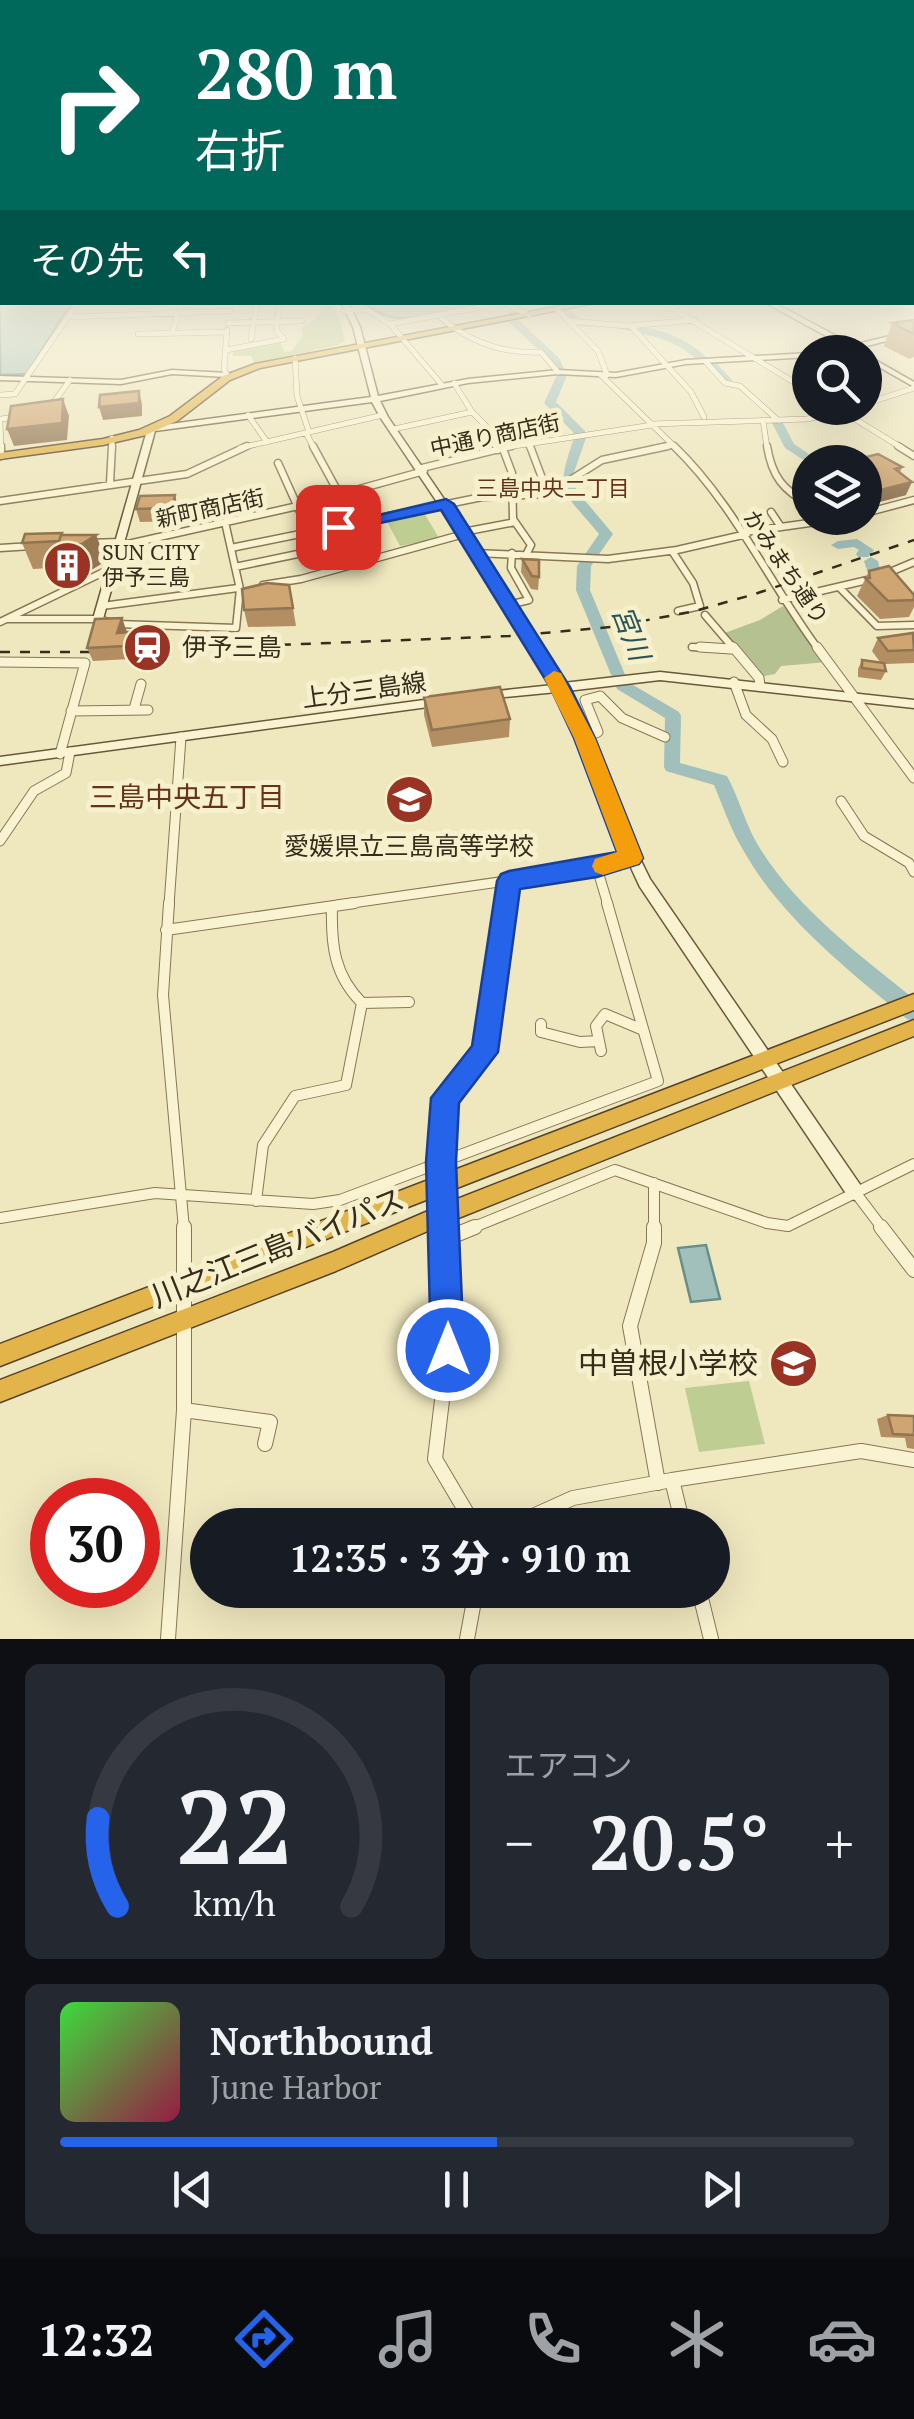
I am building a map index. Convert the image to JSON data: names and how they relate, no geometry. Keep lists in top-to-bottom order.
{
  "streets": {
    "highway": ["川之江三島バイパス"],
    "main road": ["上分三島線"],
    "street": ["中通り商店街", "新町商店街", "かみまち通り"]
  },
  "crossings": [
    ["中通り商店街", "新町商店街"],
    ["中通り商店街", "かみまち通り"]
  ],
  "districts": ["三島中央二丁目", "三島中央五丁目"],
  "water": ["宮川"],
  "places": {
    "building": ["SUN CITY 伊予三島"],
    "station": ["伊予三島"],
    "school or university": ["愛媛県立三島高等学校", "中曽根小学校"]
  },
  "page": {
    "turn": ["280 m", "右折"],
    "then": "その先",
    "limit": "30",
    "trip": "12:35 · 3 分 · 910 m",
    "tile": "エアコン",
    "heat": ["−", "20.5°", "+"],
    "song": ["Northbound", "June Harbor"],
    "tabs": "12:32",
    "gauge": ["22", "km/h"]
  }
}
